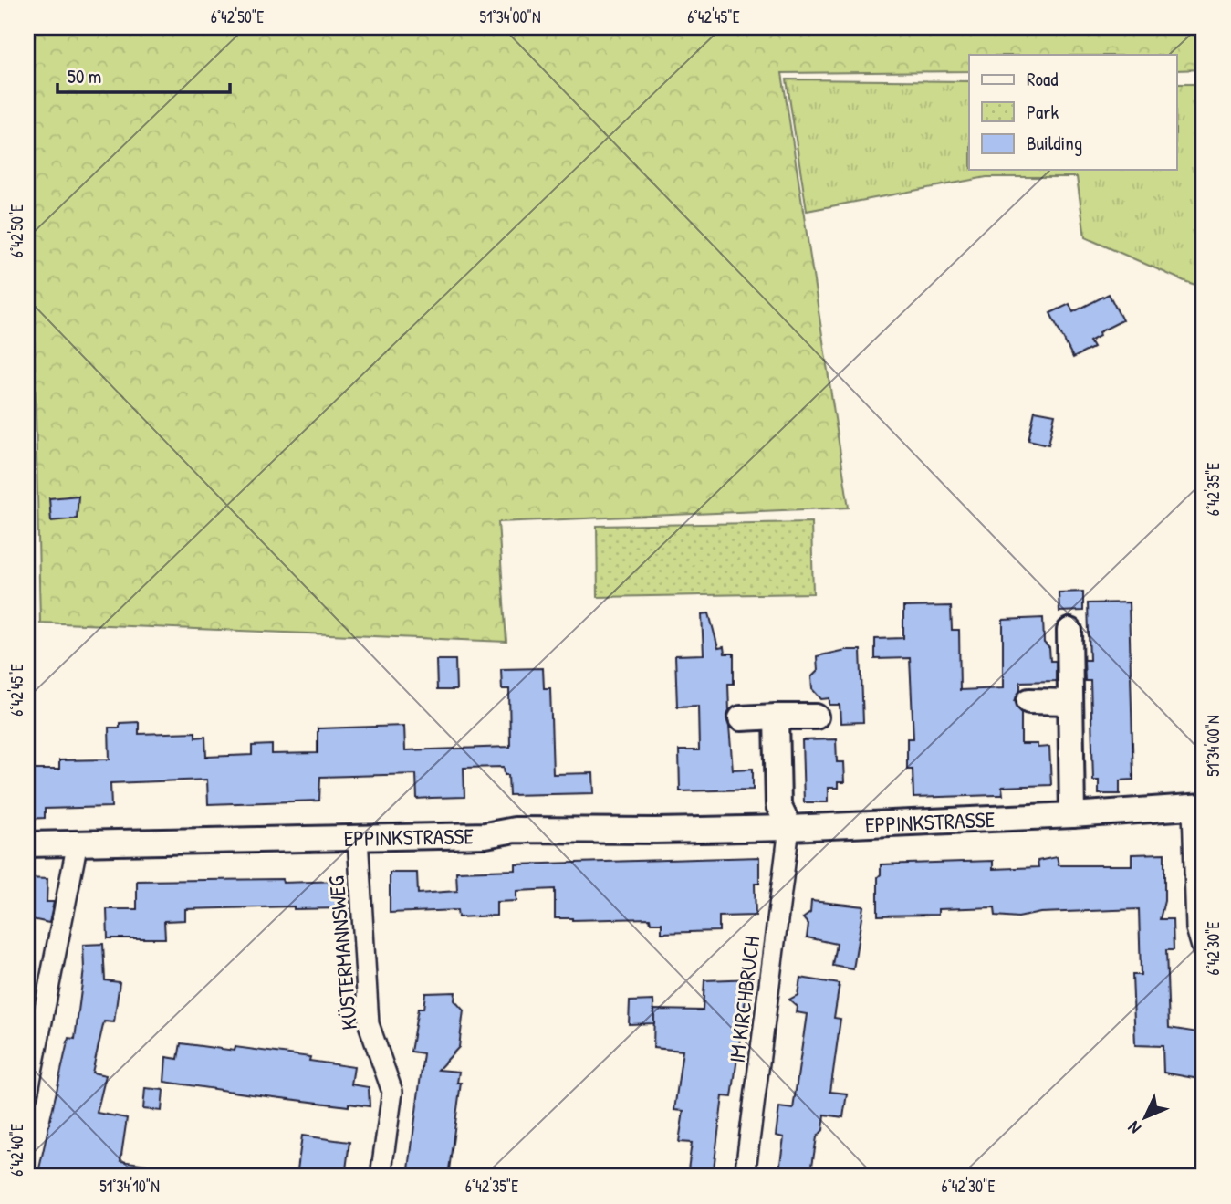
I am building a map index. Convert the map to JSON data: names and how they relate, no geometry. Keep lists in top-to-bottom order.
{
  "streets": {
    "street": ["EPPINKSTRASSE", "KÜSTERMANNSWEG", "IM KIRCHBRUCH"]
  },
  "crossings": [
    ["EPPINKSTRASSE", "KÜSTERMANNSWEG"],
    ["EPPINKSTRASSE", "IM KIRCHBRUCH"]
  ],
  "legend": ["Road", "Park", "Building"],
  "scale_bar": "50 m",
  "north": "bottom left",
  "coordinates": [
    "6°42'50\"E",
    "51°34'00\"N",
    "6°42'45\"E",
    "6°42'35\"E",
    "6°42'30\"E",
    "6°42'40\"E",
    "51°34'10\"N"
  ]
}
